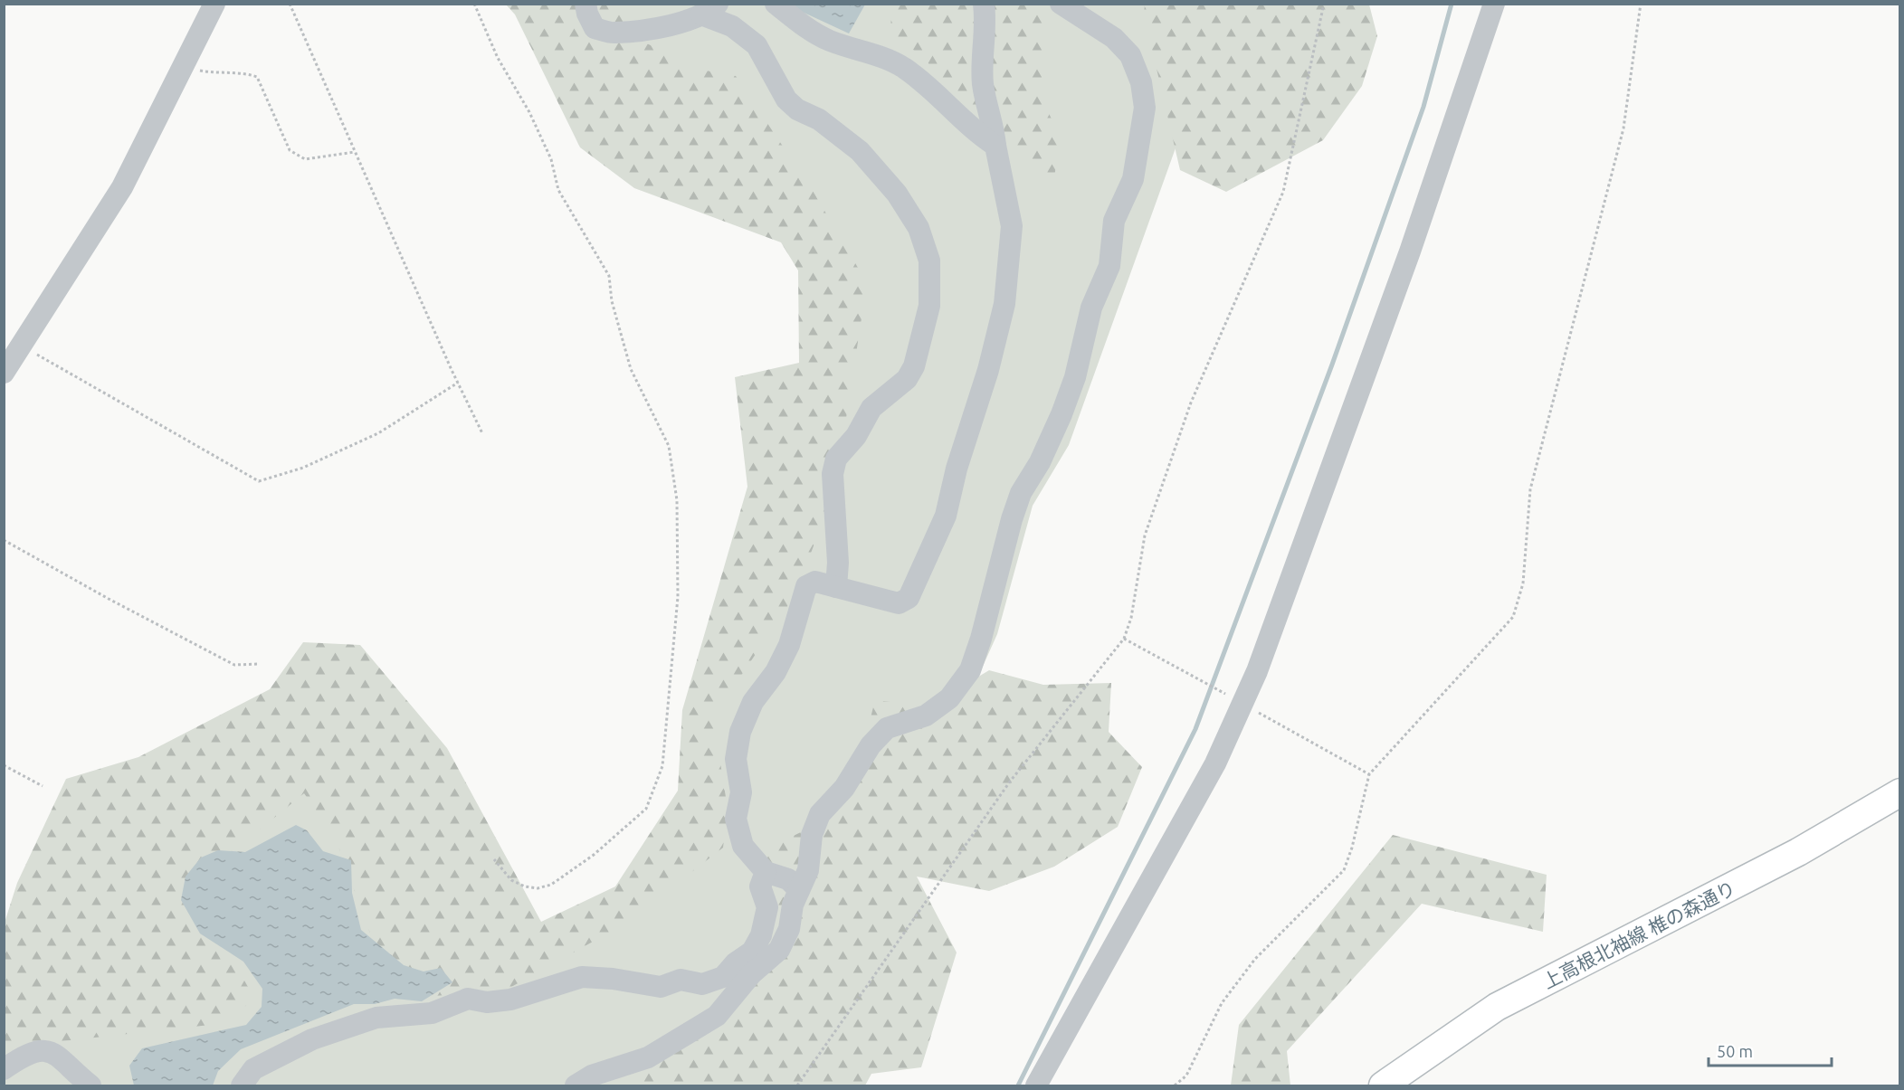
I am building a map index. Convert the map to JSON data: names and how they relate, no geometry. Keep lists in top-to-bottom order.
{
  "streets": {
    "main road": ["上高根北袖線 椎の森通り"]
  },
  "scale_bar": "50 m"
}
